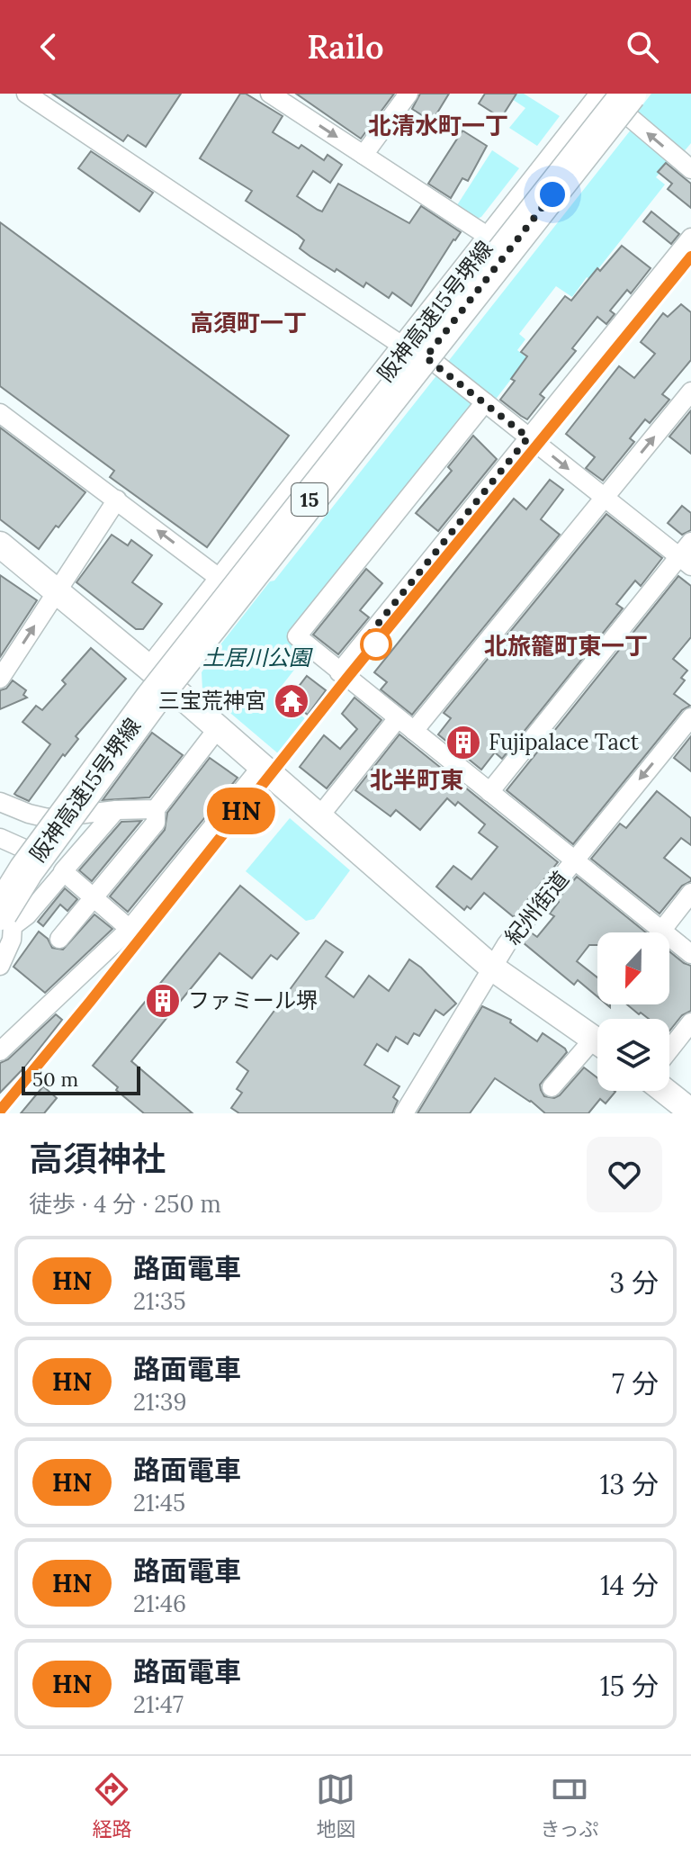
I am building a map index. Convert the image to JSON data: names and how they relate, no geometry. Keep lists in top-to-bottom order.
{
  "streets": {
    "highway": ["阪神高速15号堺線", "15"],
    "street": ["紀州街道"]
  },
  "districts": [
    "北清水町一丁",
    "高須町一丁",
    "北旅籠町東一丁",
    "北半町東"
  ],
  "parks": ["土居川公園"],
  "places": {
    "temple": ["三宝荒神宮"],
    "building": ["Fujipalace Tact", "ファミール堺"]
  },
  "lines": ["tram line HN"],
  "scale_bar": "50 m",
  "north": "bottom",
  "page": {
    "header": "Railo",
    "on_map": "HN",
    "scale": "50 m",
    "heading": ["高須神社", "徒歩 · 4 分 · 250 m"],
    "list": [
      {
        "mark": "HN",
        "name": "路面電車",
        "note": "21:35",
        "value": "3 分"
      },
      {
        "mark": "HN",
        "name": "路面電車",
        "note": "21:39",
        "value": "7 分"
      },
      {
        "mark": "HN",
        "name": "路面電車",
        "note": "21:45",
        "value": "13 分"
      },
      {
        "mark": "HN",
        "name": "路面電車",
        "note": "21:46",
        "value": "14 分"
      },
      {
        "mark": "HN",
        "name": "路面電車",
        "note": "21:47",
        "value": "15 分"
      }
    ],
    "tabs": ["経路", "地図", "きっぷ"]
  }
}
